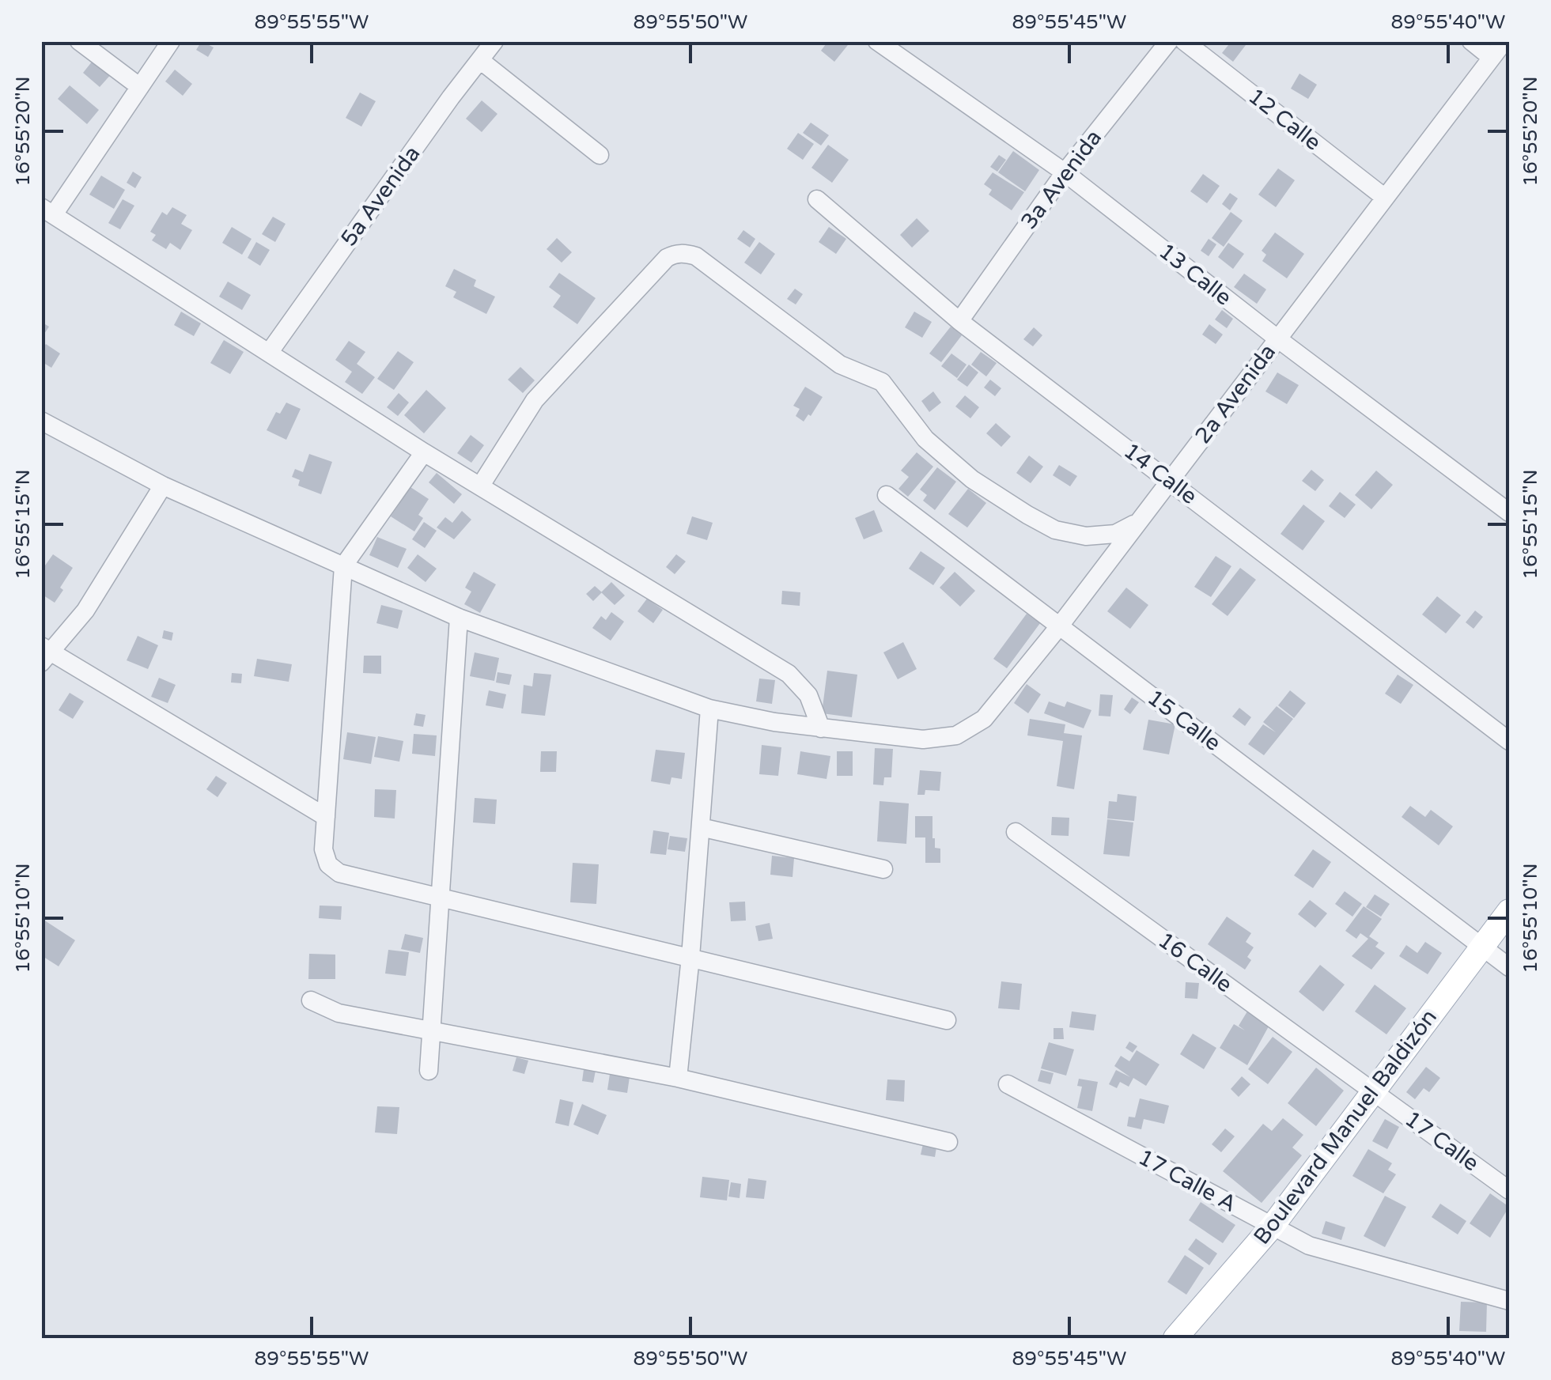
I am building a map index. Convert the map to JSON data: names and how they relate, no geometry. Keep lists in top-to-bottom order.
{
  "streets": {
    "main road": ["Boulevard Manuel Baldizón"],
    "street": [
      "12 Calle",
      "3a Avenida",
      "5a Avenida",
      "13 Calle",
      "2a Avenida",
      "14 Calle",
      "15 Calle",
      "16 Calle",
      "17 Calle",
      "17 Calle A"
    ]
  },
  "crossings": [
    ["12 Calle", "2a Avenida"],
    ["3a Avenida", "13 Calle"],
    ["3a Avenida", "14 Calle"],
    ["13 Calle", "2a Avenida"],
    ["2a Avenida", "14 Calle"],
    ["2a Avenida", "15 Calle"],
    ["15 Calle", "Boulevard Manuel Baldizón"],
    ["16 Calle", "Boulevard Manuel Baldizón"],
    ["16 Calle", "17 Calle"],
    ["Boulevard Manuel Baldizón", "17 Calle"],
    ["Boulevard Manuel Baldizón", "17 Calle A"]
  ],
  "coordinates": [
    "89°55'55\"W",
    "89°55'50\"W",
    "89°55'45\"W",
    "89°55'40\"W",
    "16°55'20\"N",
    "16°55'15\"N",
    "16°55'10\"N"
  ]
}
